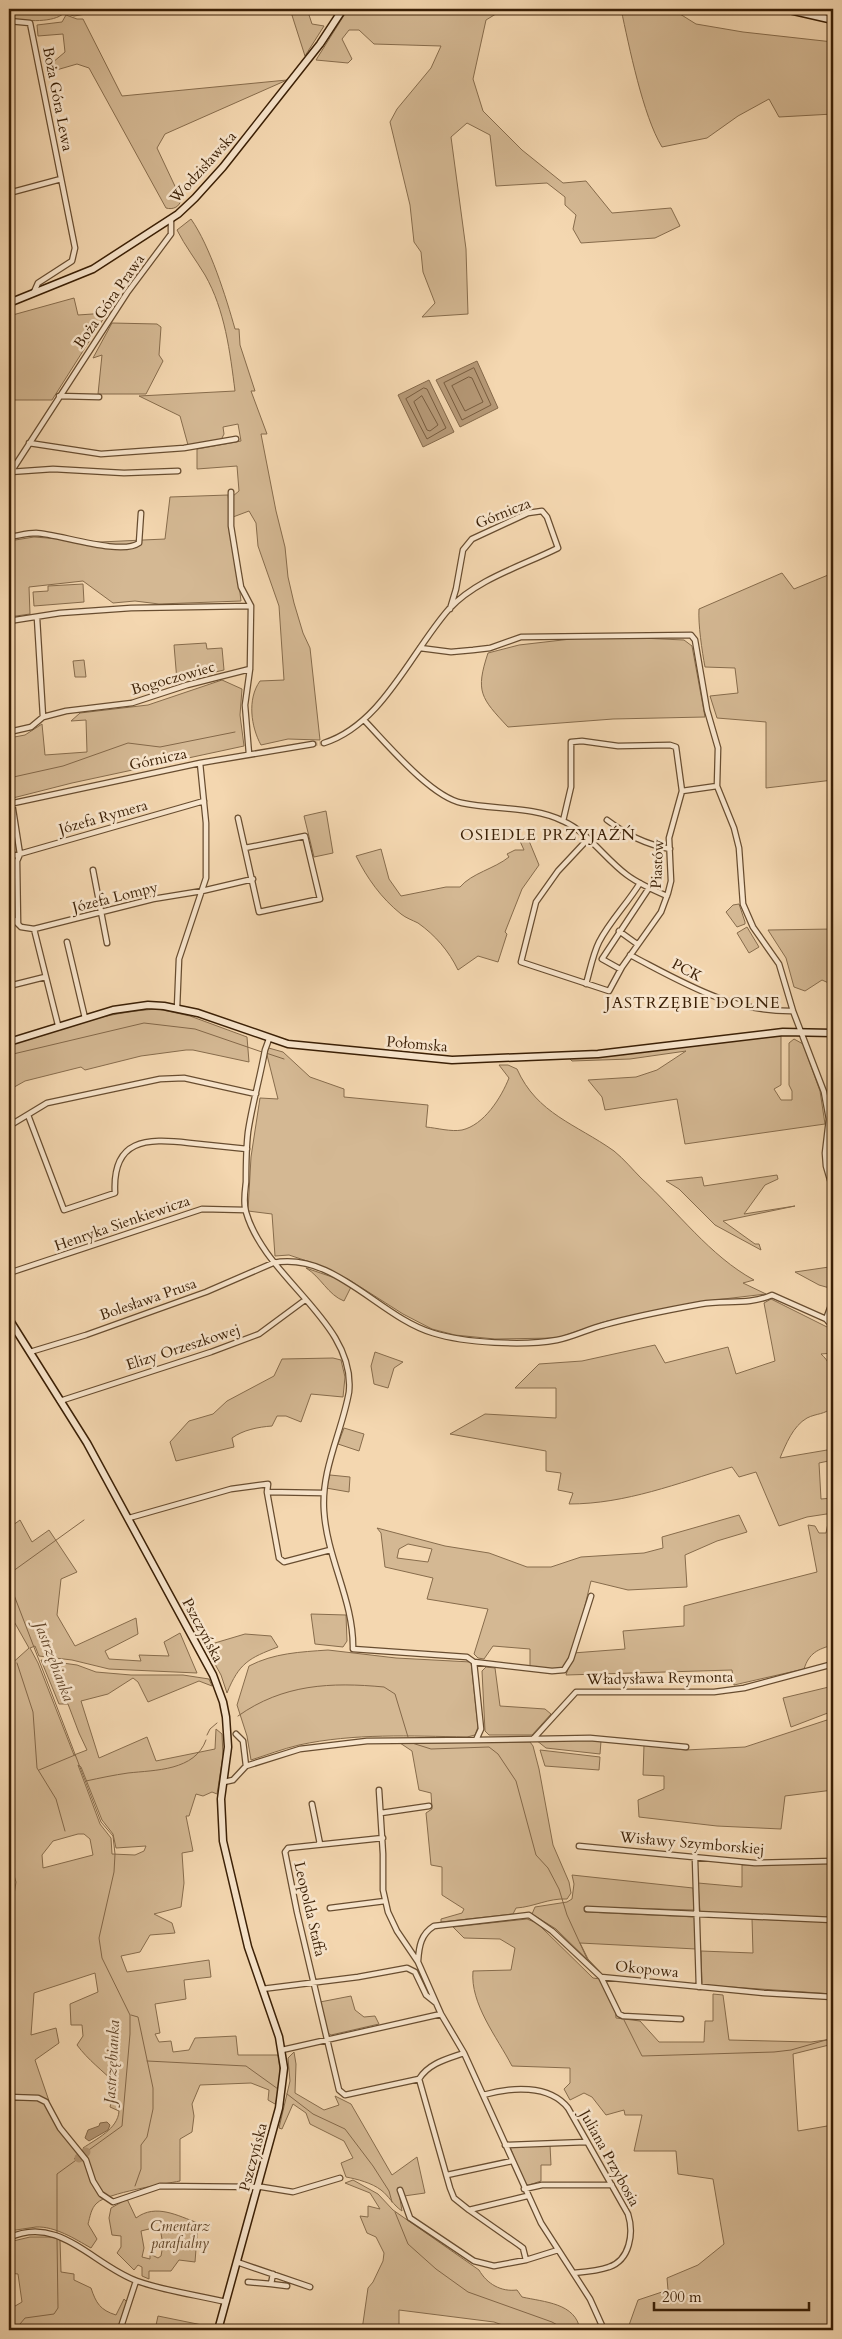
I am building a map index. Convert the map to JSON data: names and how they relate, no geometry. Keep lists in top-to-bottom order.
{
  "streets": {
    "street": [
      "Boża Góra Lewa",
      "Wodzisławska",
      "Boża Góra Prawa",
      "Górnicza",
      "Bogoczowiec",
      "Józefa Rymera",
      "Piastów",
      "Józefa Lompy",
      "PCK",
      "Połomska",
      "Henryka Sienkiewicza",
      "Bolesława Prusa",
      "Elizy Orzeszkowej",
      "Pszczyńska",
      "Władysława Reymonta",
      "Wisławy Szymborskiej",
      "Leopolda Staffa",
      "Okopowa",
      "Juliana Przybosia"
    ]
  },
  "crossings": [
    ["Boża Góra Lewa", "Wodzisławska"],
    ["Wodzisławska", "Boża Góra Prawa"],
    ["Piastów", "PCK"],
    ["Połomska", "Władysława Reymonta"],
    ["Henryka Sienkiewicza", "Władysława Reymonta"],
    ["Bolesława Prusa", "Pszczyńska"],
    ["Bolesława Prusa", "Władysława Reymonta"],
    ["Elizy Orzeszkowej", "Pszczyńska"],
    ["Elizy Orzeszkowej", "Władysława Reymonta"]
  ],
  "districts": ["OSIEDLE PRZYJAŹŃ", "JASTRZĘBIE DOLNE"],
  "water": ["Jastrzębianka"],
  "parks": ["Cmentarz parafialny"],
  "scale_bar": "200 m"
}
